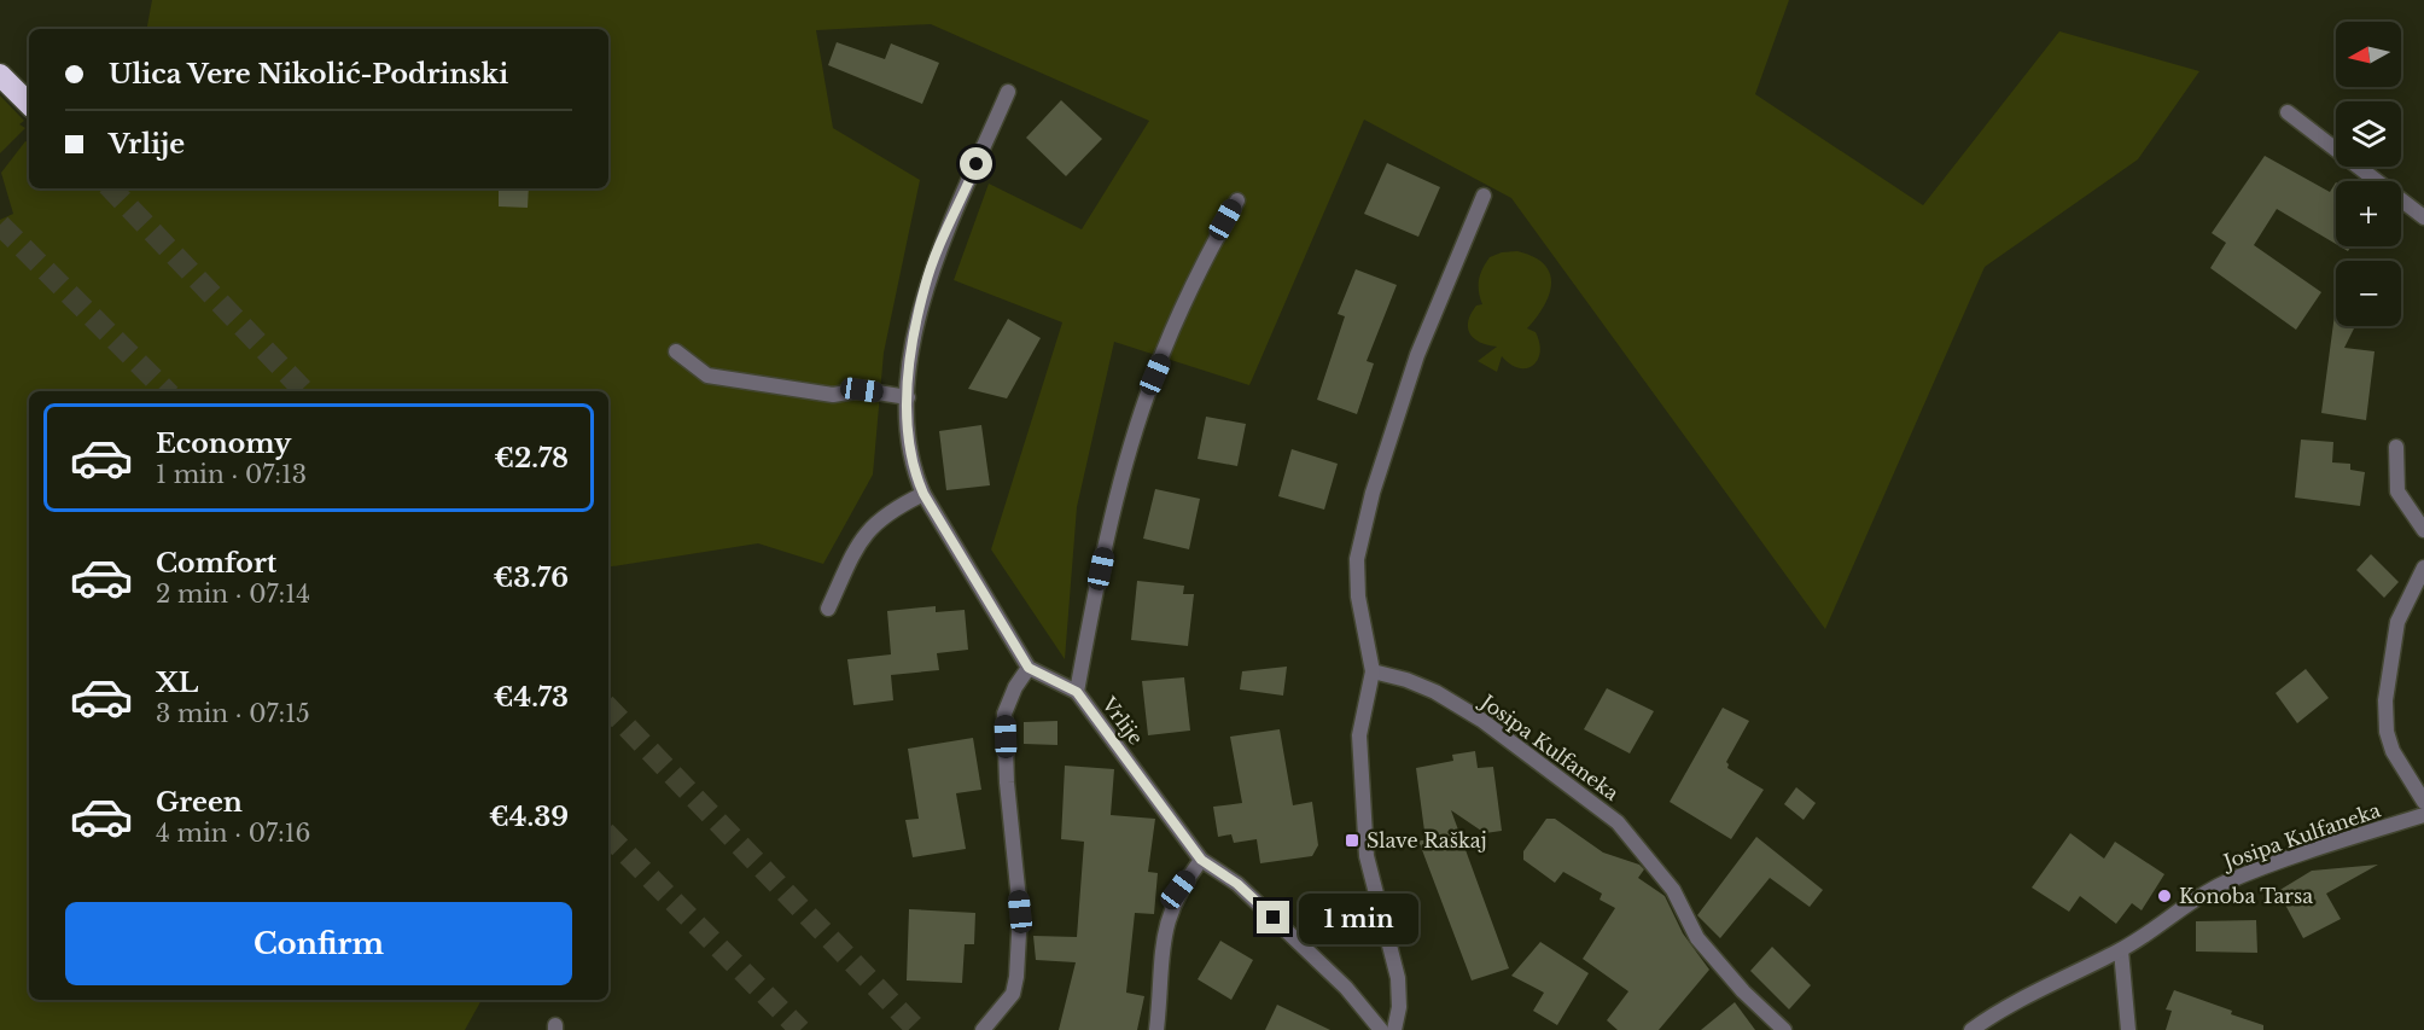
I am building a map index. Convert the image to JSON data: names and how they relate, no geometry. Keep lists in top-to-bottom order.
{
  "streets": {
    "street": ["Vrlije", "Josipa Kulfaneka"]
  },
  "places": {
    "transit": ["Slave Raškaj"],
    "other": ["Konoba Tarsa"]
  },
  "north": "left",
  "page": {
    "map_buttons": ["+", "−"],
    "banner": ["Ulica Vere Nikolić-Podrinski", "Vrlije"],
    "list": [
      {
        "name": "Economy",
        "note": "1 min · 07:13",
        "value": "€2.78"
      },
      {
        "name": "Comfort",
        "note": "2 min · 07:14",
        "value": "€3.76"
      },
      {
        "name": "XL",
        "note": "3 min · 07:15",
        "value": "€4.73"
      },
      {
        "name": "Green",
        "note": "4 min · 07:16",
        "value": "€4.39"
      }
    ],
    "buttons": "Confirm",
    "bubble": "1 min"
  }
}
